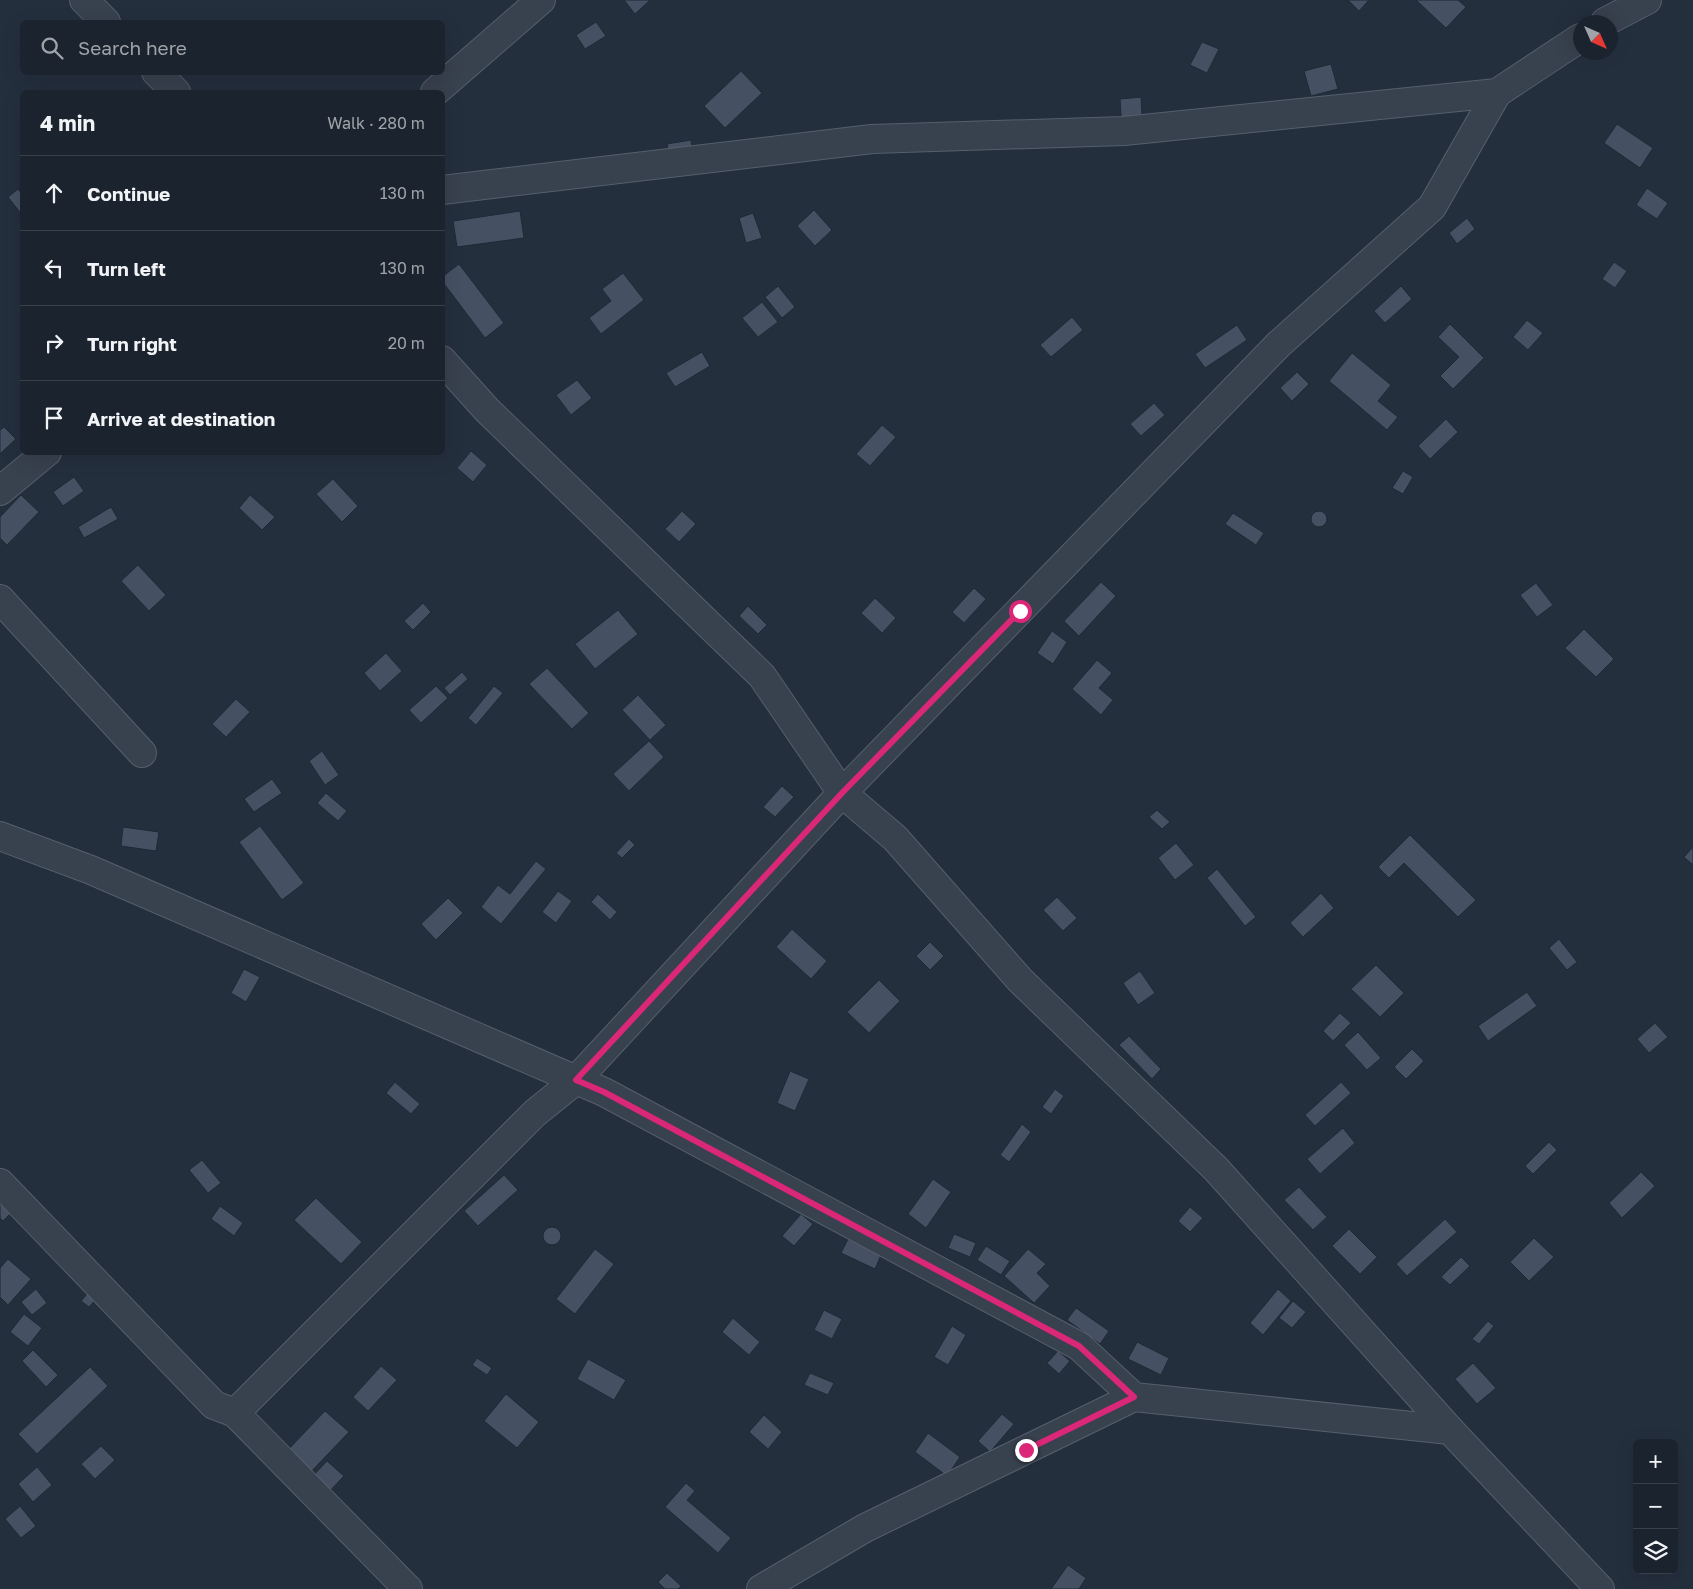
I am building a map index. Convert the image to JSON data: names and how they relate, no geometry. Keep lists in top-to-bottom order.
{
  "north": "bottom right",
  "page": {
    "search": "Search here",
    "heading": ["4 min", "Walk · 280 m"],
    "list": [
      ["Continue", "130 m"],
      ["Turn left", "130 m"],
      ["Turn right", "20 m"],
      "Arrive at destination"
    ],
    "map_buttons": ["+", "−"]
  }
}
